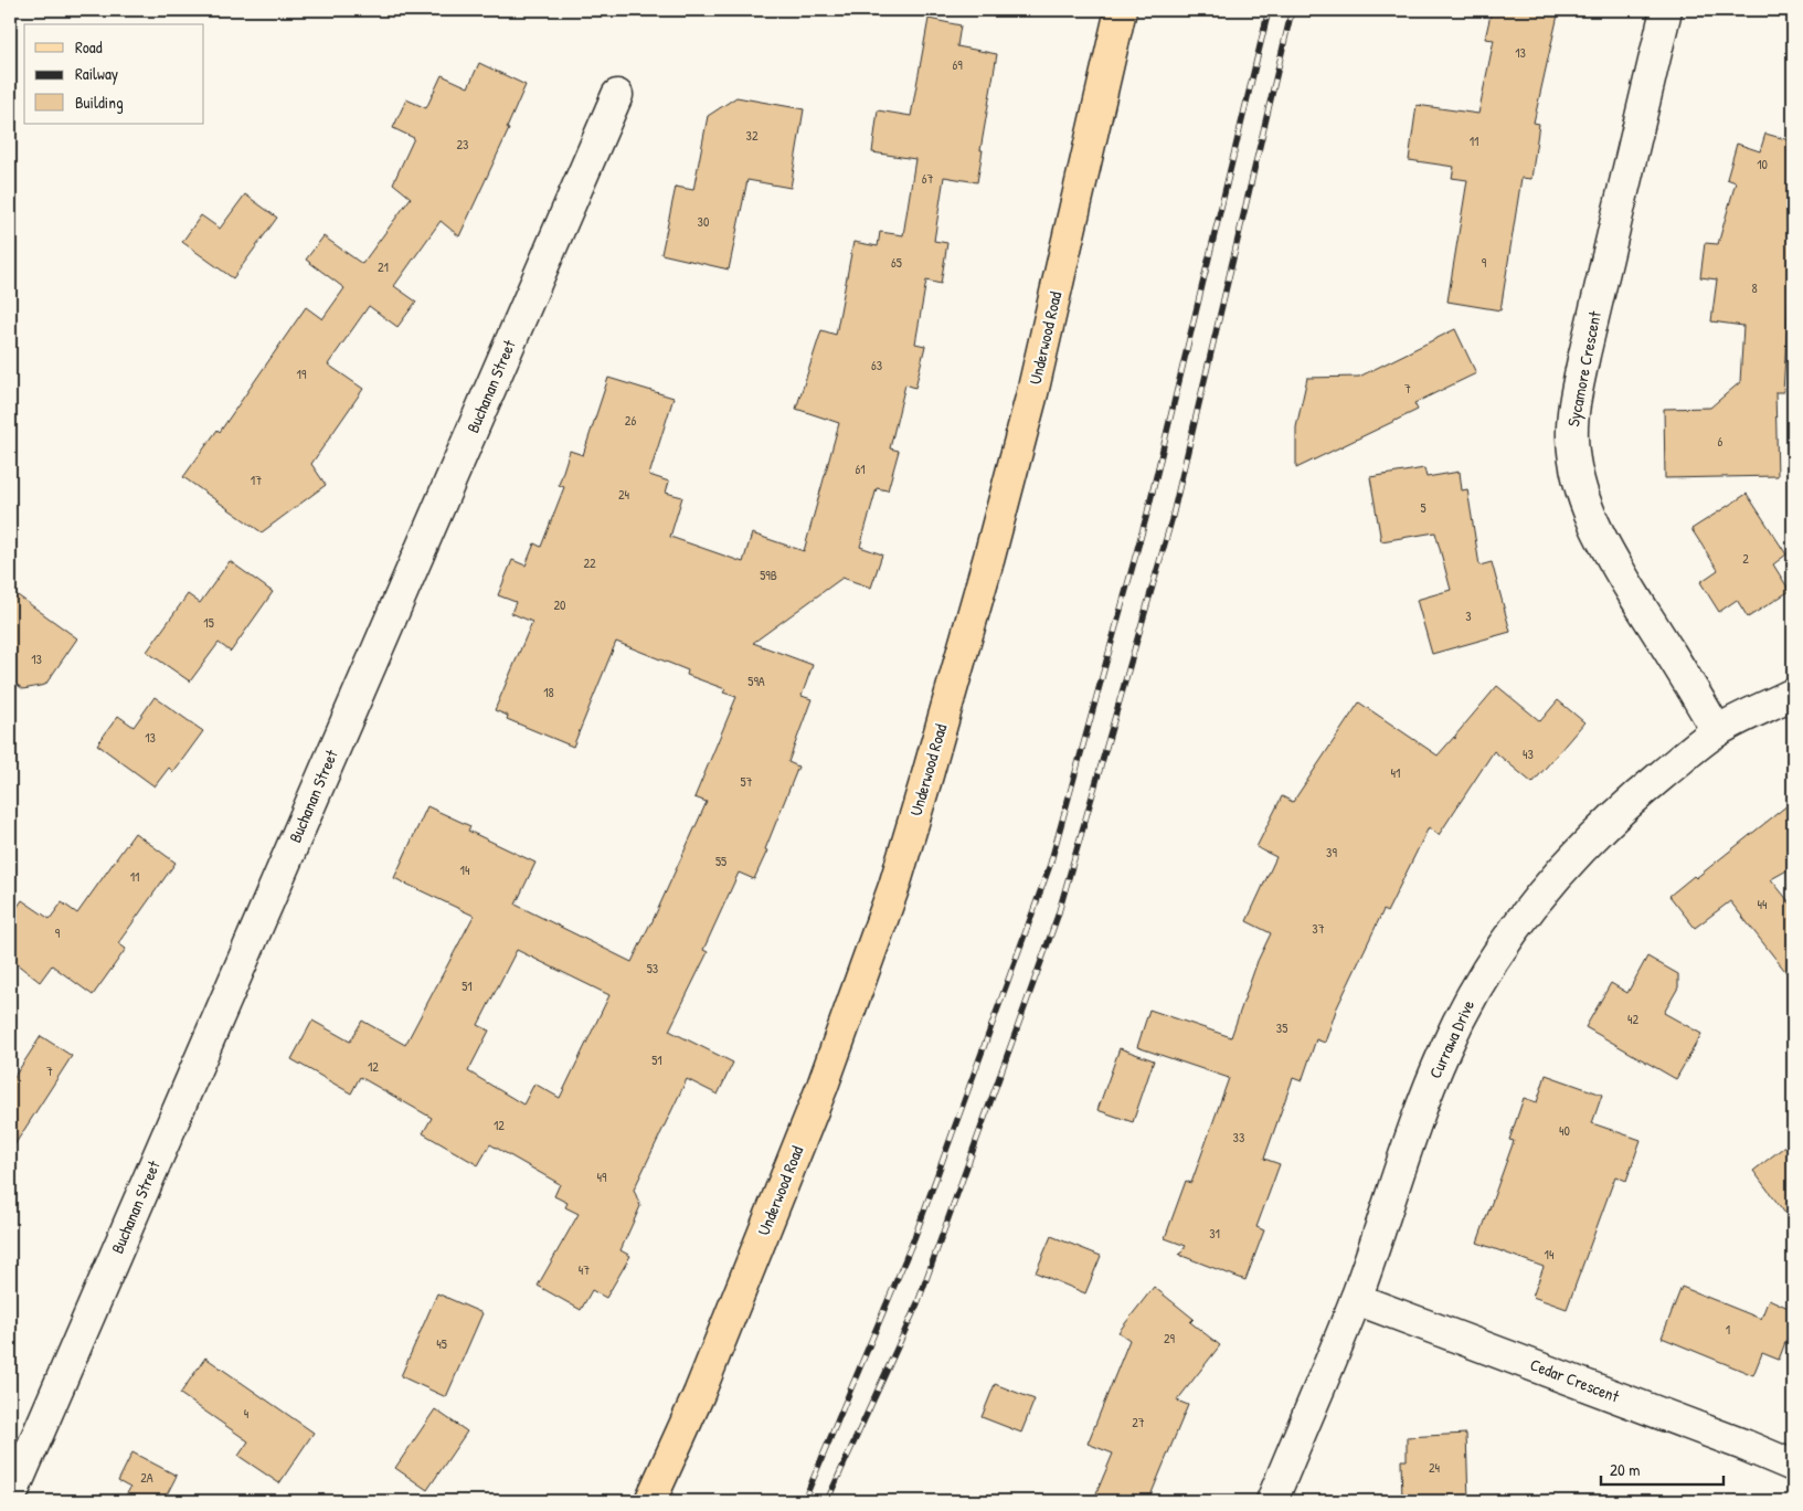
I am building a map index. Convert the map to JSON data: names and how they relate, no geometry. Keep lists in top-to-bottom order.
{
  "streets": {
    "main road": ["Underwood Road"],
    "street": [
      "Sycamore Crescent",
      "Buchanan Street",
      "Currawa Drive",
      "Cedar Crescent"
    ]
  },
  "crossings": [
    ["Sycamore Crescent", "Currawa Drive"],
    ["Currawa Drive", "Cedar Crescent"]
  ],
  "house_numbers": [
    "13",
    "69",
    "32",
    "11",
    "23",
    "10",
    "67",
    "30",
    "65",
    "9",
    "21",
    "8",
    "63",
    "19",
    "7",
    "26",
    "6",
    "61",
    "17",
    "24",
    "5",
    "2",
    "22",
    "59B",
    "20",
    "3",
    "15",
    "13",
    "59A",
    "18",
    "13",
    "43",
    "41",
    "57",
    "39",
    "55",
    "14",
    "11",
    "44",
    "37",
    "9",
    "53",
    "51",
    "42",
    "35",
    "51",
    "12",
    "7",
    "12",
    "40",
    "33",
    "49",
    "31",
    "14",
    "47",
    "1",
    "29",
    "45",
    "4",
    "27",
    "24",
    "2A"
  ],
  "legend": ["Road", "Railway", "Building"],
  "scale_bar": "20 m"
}
